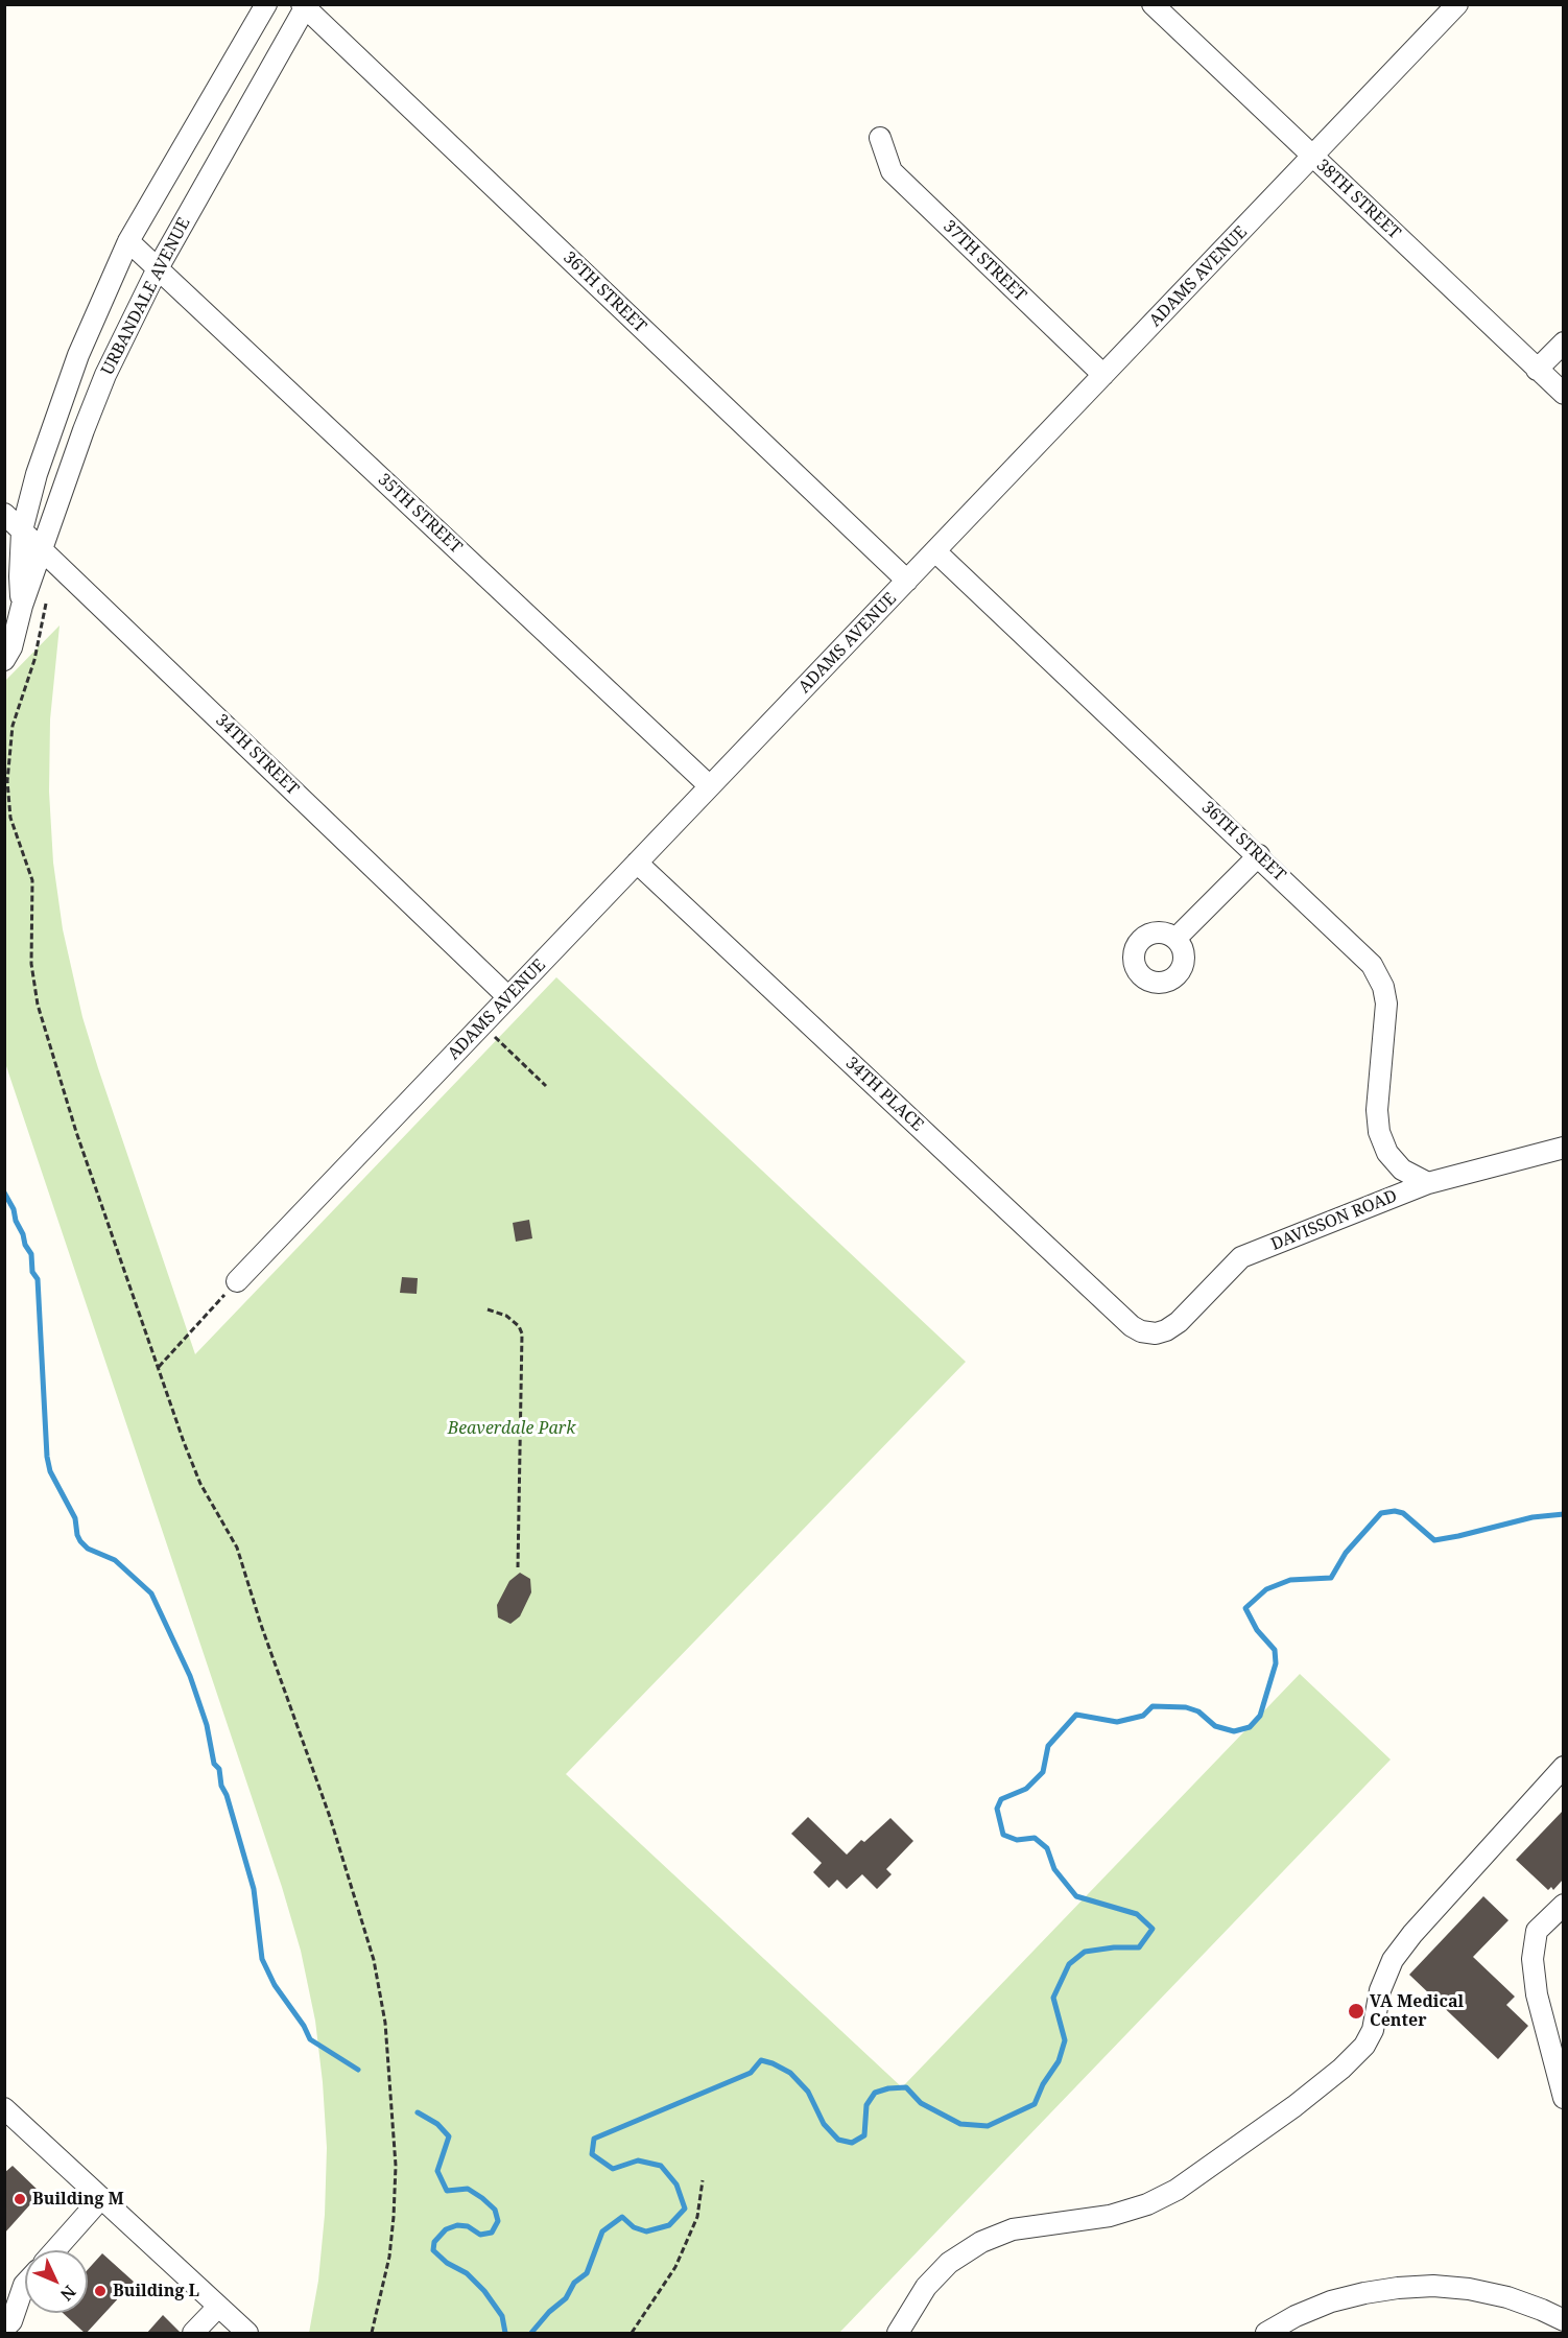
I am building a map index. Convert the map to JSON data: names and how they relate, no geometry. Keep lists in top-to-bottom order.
{
  "streets": {
    "street": [
      "38TH STREET",
      "37TH STREET",
      "ADAMS AVENUE",
      "36TH STREET",
      "URBANDALE AVENUE",
      "35TH STREET",
      "34TH STREET",
      "34TH PLACE",
      "DAVISSON ROAD"
    ]
  },
  "crossings": [
    ["38TH STREET", "ADAMS AVENUE"],
    ["37TH STREET", "ADAMS AVENUE"],
    ["ADAMS AVENUE", "36TH STREET"],
    ["ADAMS AVENUE", "35TH STREET"],
    ["ADAMS AVENUE", "34TH STREET"],
    ["ADAMS AVENUE", "34TH PLACE"],
    ["36TH STREET", "URBANDALE AVENUE"],
    ["36TH STREET", "DAVISSON ROAD"],
    ["URBANDALE AVENUE", "35TH STREET"],
    ["URBANDALE AVENUE", "34TH STREET"],
    ["34TH PLACE", "DAVISSON ROAD"]
  ],
  "parks": ["Beaverdale Park"],
  "places": ["VA Medical Center", "Building M", "Building L"],
  "north": "bottom right"
}
